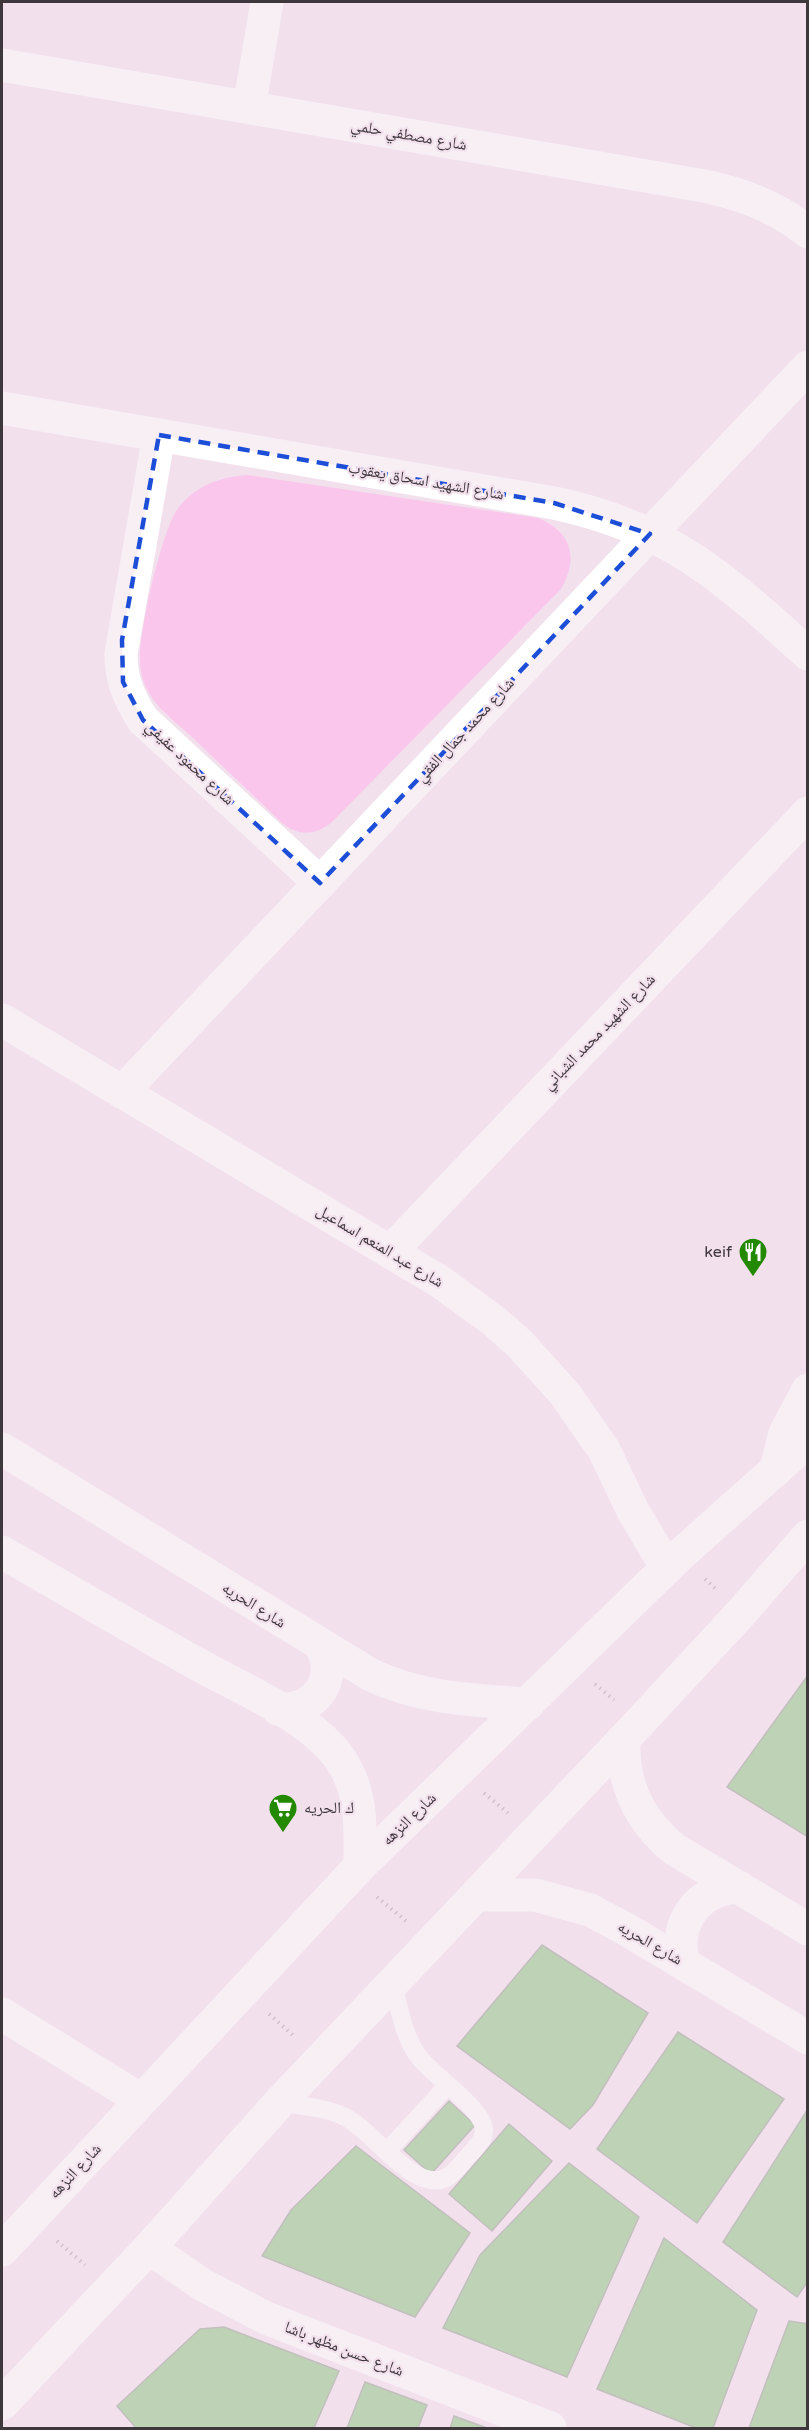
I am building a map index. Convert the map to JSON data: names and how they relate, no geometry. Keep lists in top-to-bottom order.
{
  "streets": {
    "street": [
      "شارع مصطفي حلمي",
      "شارع الشهيد اسحاق يعقوب",
      "شارع محمد جمال الفقي",
      "شارع محمود عفيفي",
      "شارع الشهيد محمد الشباني",
      "شارع عبد المنعم اسماعيل",
      "شارع الحريه",
      "شارع النزهه",
      "شارع حسن مظهر باشا"
    ]
  },
  "crossings": [
    ["شارع الشهيد اسحاق يعقوب", "شارع محمد جمال الفقي"],
    ["شارع الشهيد اسحاق يعقوب", "شارع محمود عفيفي"],
    ["شارع محمد جمال الفقي", "شارع محمود عفيفي"],
    ["شارع محمد جمال الفقي", "شارع عبد المنعم اسماعيل"],
    ["شارع الشهيد محمد الشباني", "شارع عبد المنعم اسماعيل"],
    ["شارع عبد المنعم اسماعيل", "شارع النزهه"],
    ["شارع الحريه", "شارع النزهه"]
  ],
  "places": {
    "restaurant": ["keif"],
    "supermarket": ["ك الحريه"]
  }
}
